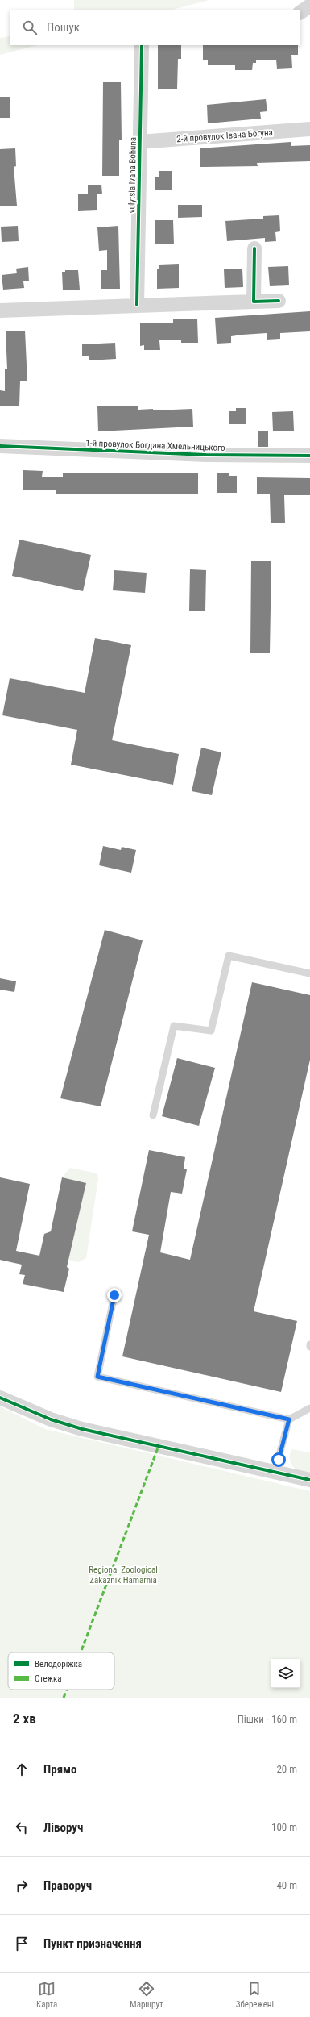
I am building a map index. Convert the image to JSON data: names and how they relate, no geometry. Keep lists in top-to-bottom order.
{
  "streets": {
    "street": ["2-й провулок Івана Богуна", "vulytsia Ivana Bohuna", "1-й провулок Богдана Хмельницького"]
  },
  "crossings": [
    ["2-й провулок Івана Богуна", "vulytsia Ivana Bohuna"]
  ],
  "parks": ["Regional Zoological Zakaznik Hamarnia"],
  "legend": ["Велодоріжка", "Стежка"],
  "page": {
    "search": "Пошук",
    "heading": ["2 хв", "Пішки · 160 m"],
    "list": [
      ["Прямо", "20 m"],
      ["Ліворуч", "100 m"],
      ["Праворуч", "40 m"],
      "Пункт призначення"
    ],
    "nav": ["Карта", "Маршрут", "Збережені"]
  }
}
